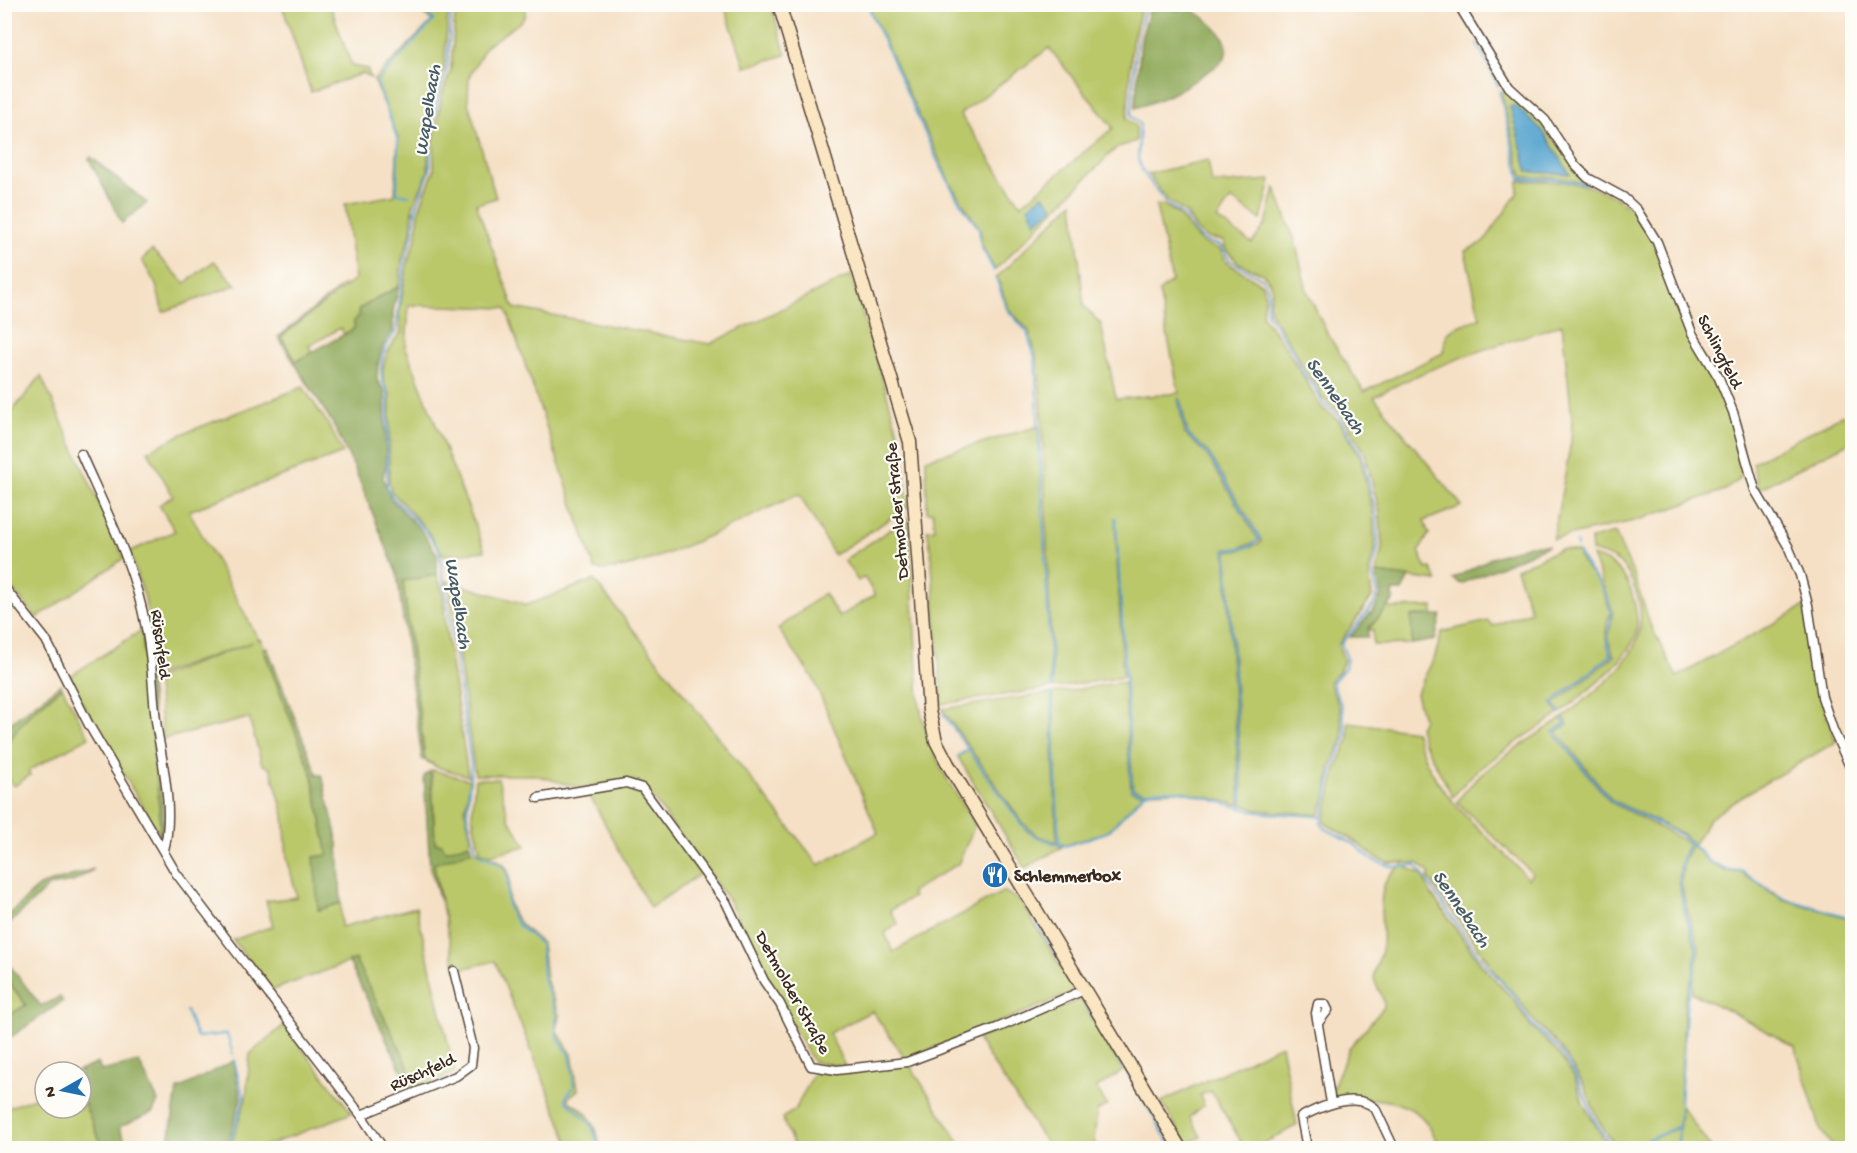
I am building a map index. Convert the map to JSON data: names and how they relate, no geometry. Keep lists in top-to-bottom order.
{
  "streets": {
    "main road": ["Detmolder Straße"],
    "street": ["Schlingfeld", "Rüschfeld"]
  },
  "water": ["Wapelbach", "Sennebach"],
  "places": {
    "restaurant": ["Schlemmerbox"]
  },
  "north": "left"
}
